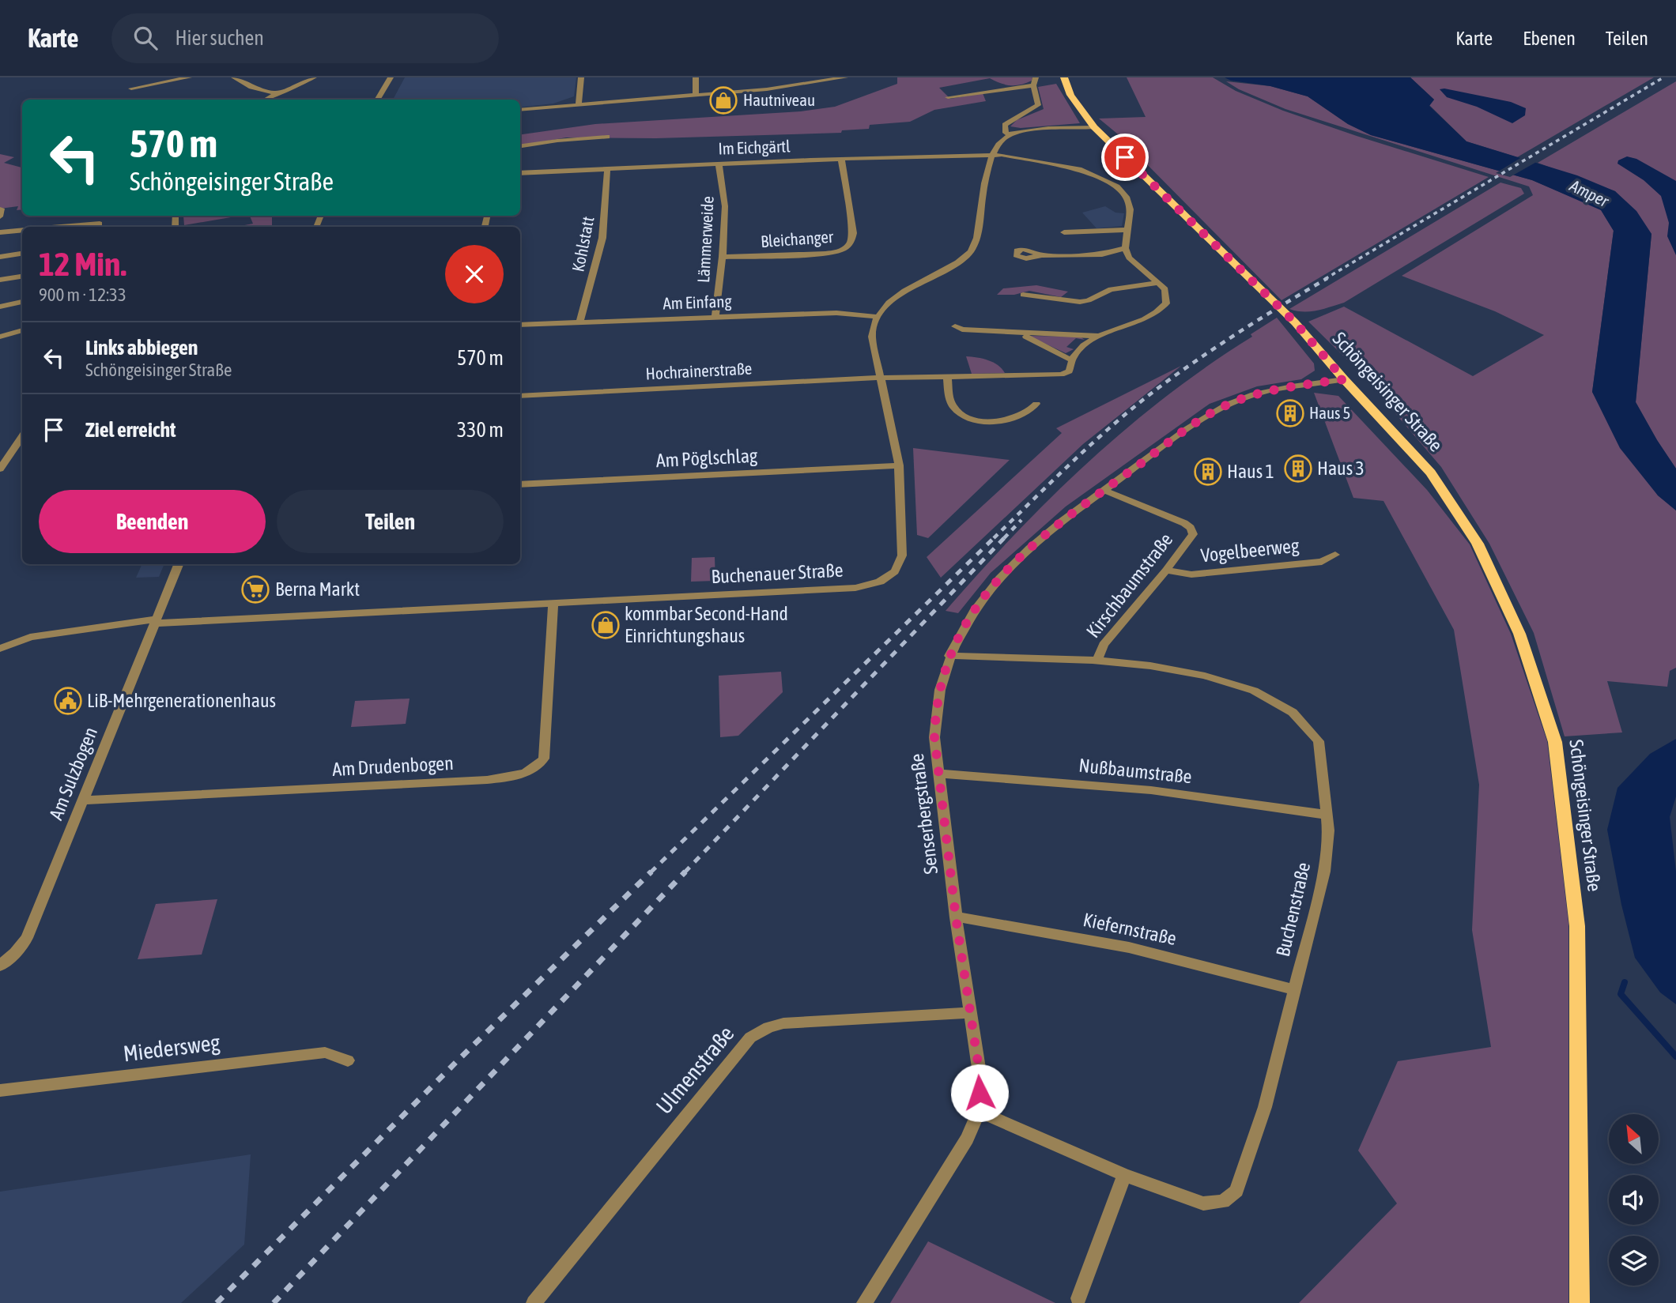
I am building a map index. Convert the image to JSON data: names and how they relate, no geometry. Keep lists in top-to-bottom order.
{
  "streets": {
    "main road": ["Schöngeisinger Straße"],
    "street": [
      "Im Eichgärtl",
      "Lämmerweide",
      "Bleichanger",
      "Kohlstatt",
      "Am Einfang",
      "Hochrainerstraße",
      "Am Pöglschlag",
      "Vogelbeerweg",
      "Buchenauer Straße",
      "Kirschbaumstraße",
      "Am Drudenbogen",
      "Nußbaumstraße",
      "Am Sulzbogen",
      "Senserbergstraße",
      "Buchenstraße",
      "Kiefernstraße",
      "Miedersweg",
      "Ulmenstraße"
    ]
  },
  "crossings": [
    ["Im Eichgärtl", "Lämmerweide"],
    ["Im Eichgärtl", "Bleichanger"],
    ["Im Eichgärtl", "Kohlstatt"],
    ["Lämmerweide", "Bleichanger"],
    ["Lämmerweide", "Am Einfang"],
    ["Kohlstatt", "Am Einfang"],
    ["Am Einfang", "Buchenauer Straße"],
    ["Hochrainerstraße", "Buchenauer Straße"],
    ["Schöngeisinger Straße", "Senserbergstraße"],
    ["Am Pöglschlag", "Buchenauer Straße"],
    ["Vogelbeerweg", "Kirschbaumstraße"],
    ["Buchenauer Straße", "Am Drudenbogen"],
    ["Buchenauer Straße", "Am Sulzbogen"],
    ["Kirschbaumstraße", "Senserbergstraße"],
    ["Kirschbaumstraße", "Buchenstraße"],
    ["Am Drudenbogen", "Am Sulzbogen"],
    ["Nußbaumstraße", "Senserbergstraße"],
    ["Nußbaumstraße", "Buchenstraße"],
    ["Senserbergstraße", "Buchenstraße"],
    ["Senserbergstraße", "Kiefernstraße"],
    ["Senserbergstraße", "Ulmenstraße"],
    ["Buchenstraße", "Kiefernstraße"]
  ],
  "water": ["Amper"],
  "places": {
    "shop": ["Hautniveau", "kommbar Second-Hand Einrichtungshaus"],
    "building": ["Haus 5", "Haus 3", "Haus 1"],
    "supermarket": ["Berna Markt"],
    "public building": ["LiB-Mehrgenerationenhaus"]
  },
  "north": "top left",
  "page": {
    "header": "Karte",
    "search": "Hier suchen",
    "nav": ["Karte", "Ebenen", "Teilen"],
    "turn": ["570 m", "Schöngeisinger Straße"],
    "heading": ["12 Min.", "900 m · 12:33"],
    "list": [
      {
        "name": "Links abbiegen",
        "note": "Schöngeisinger Straße",
        "value": "570 m"
      },
      {
        "name": "Ziel erreicht",
        "value": "330 m"
      }
    ],
    "buttons": ["Beenden", "Teilen"]
  }
}
